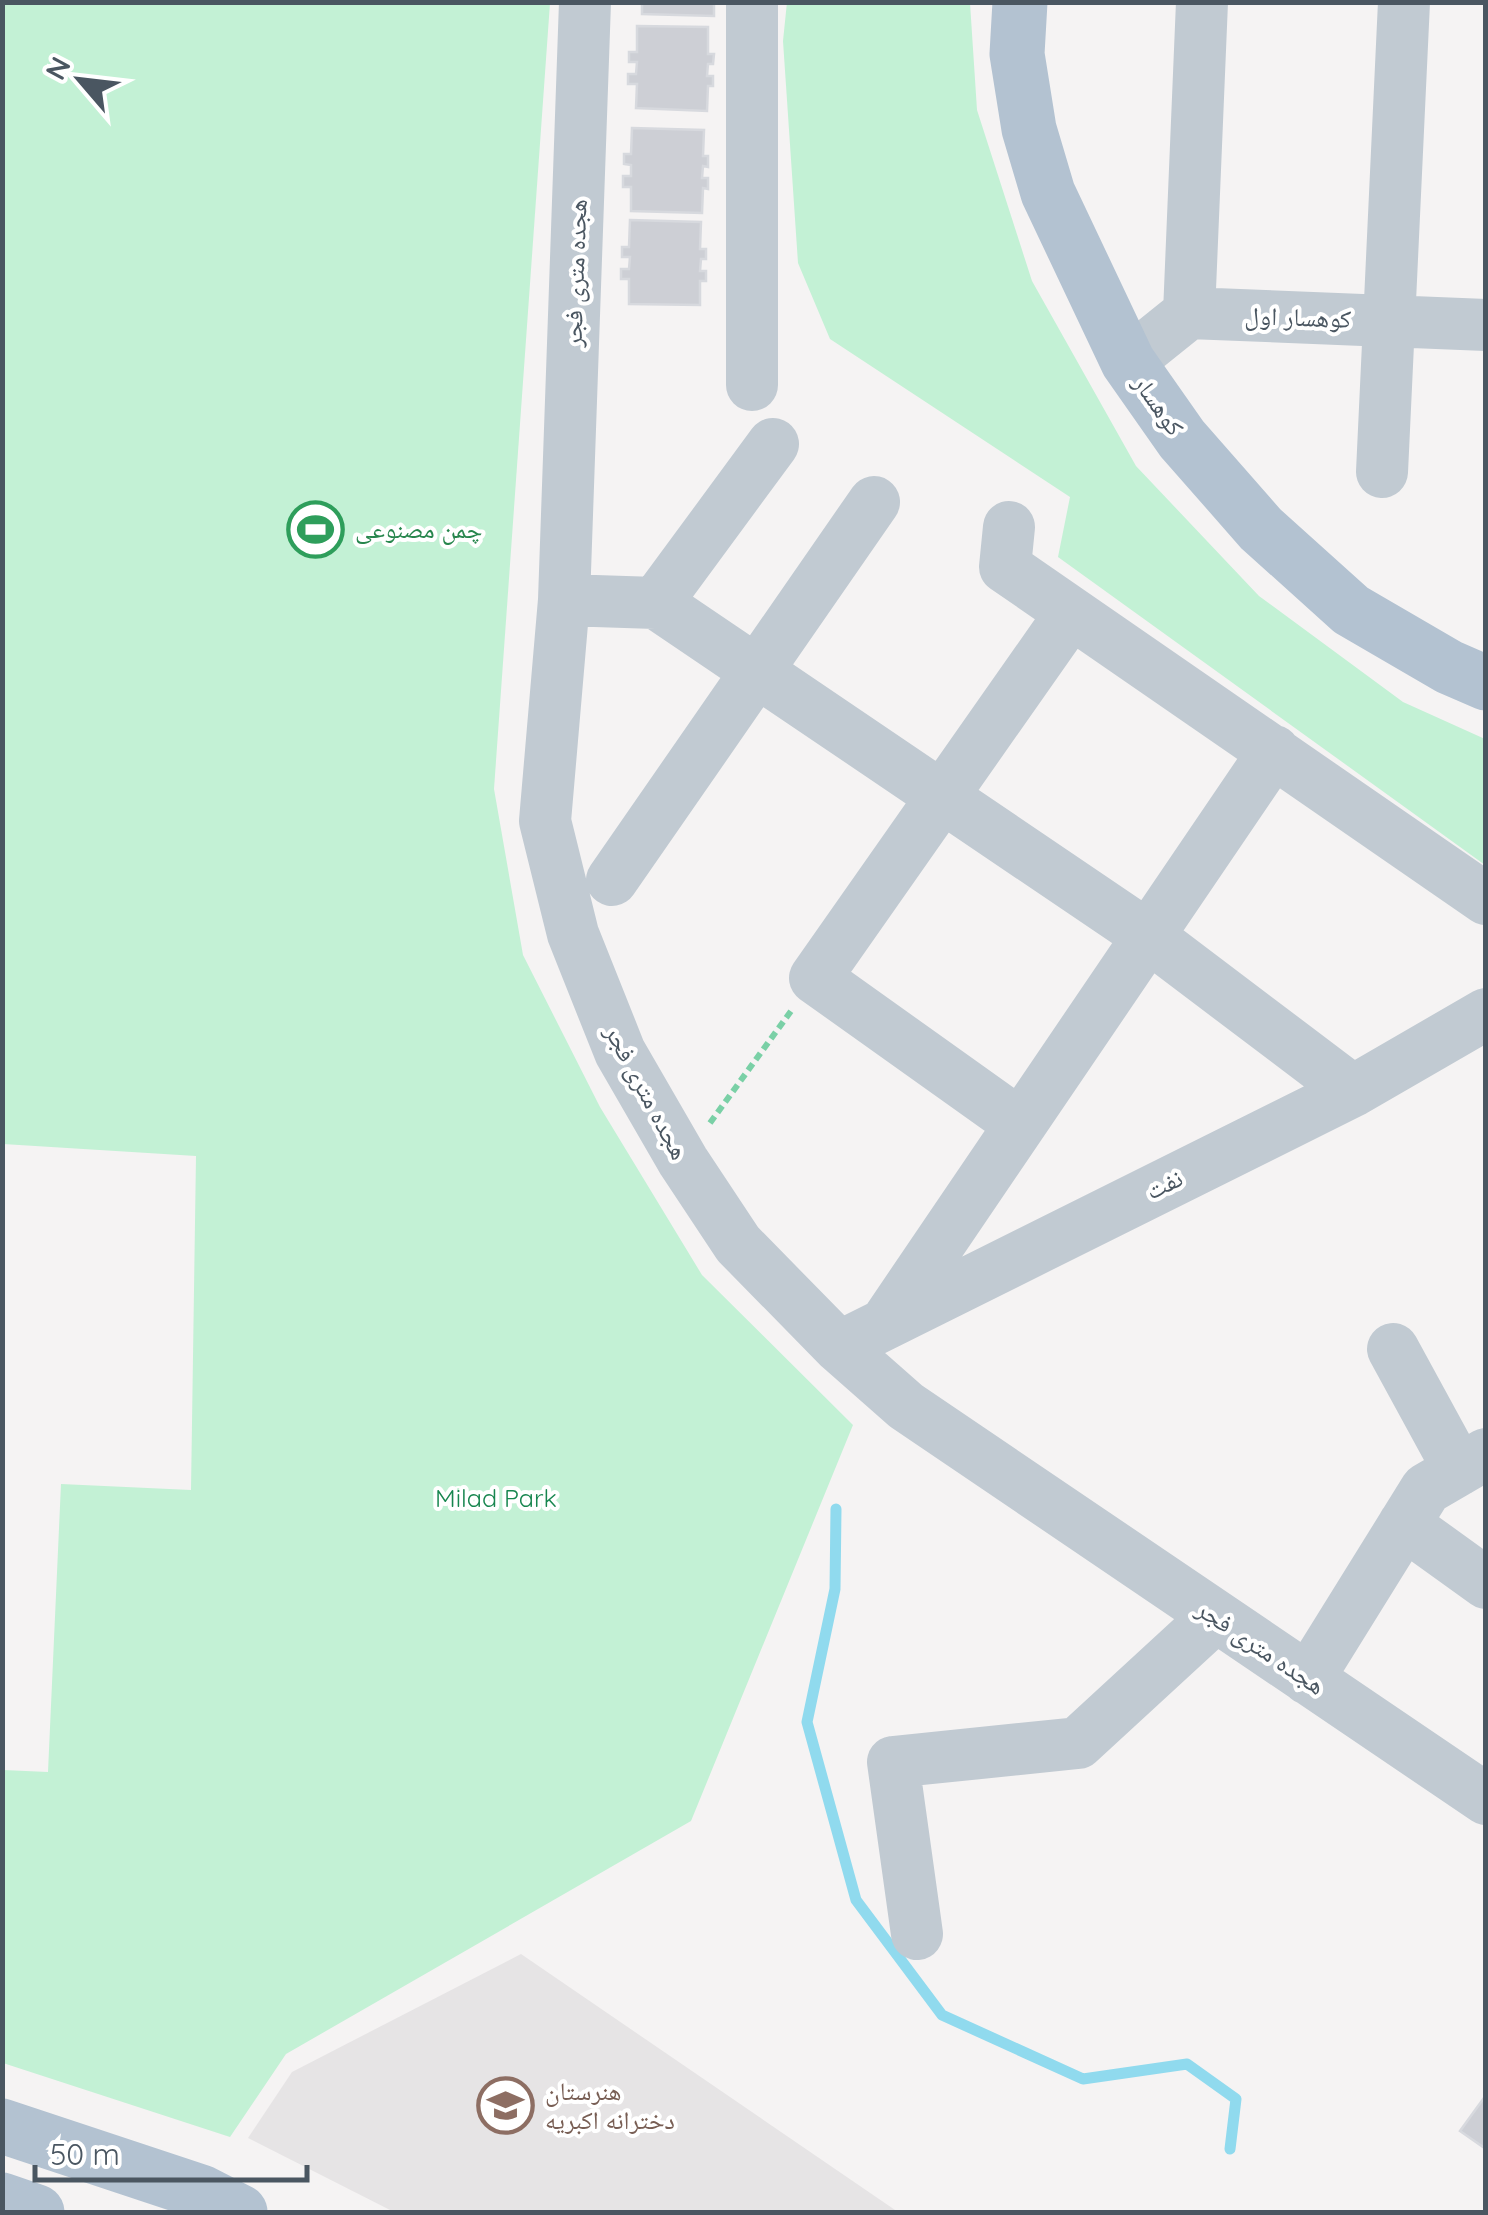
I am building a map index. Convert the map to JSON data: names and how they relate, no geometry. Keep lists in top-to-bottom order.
{
  "streets": {
    "main road": ["کوهسار"],
    "street": ["هجده متری فجر", "کوهسار اول", "نفت"]
  },
  "crossings": [
    ["هجده متری فجر", "نفت"]
  ],
  "parks": ["Milad Park"],
  "places": {
    "sports": ["چمن مصنوعی"],
    "school or university": ["هنرستان دخترانه اکبریه"]
  },
  "scale_bar": "50 m",
  "north": "top left"
}
